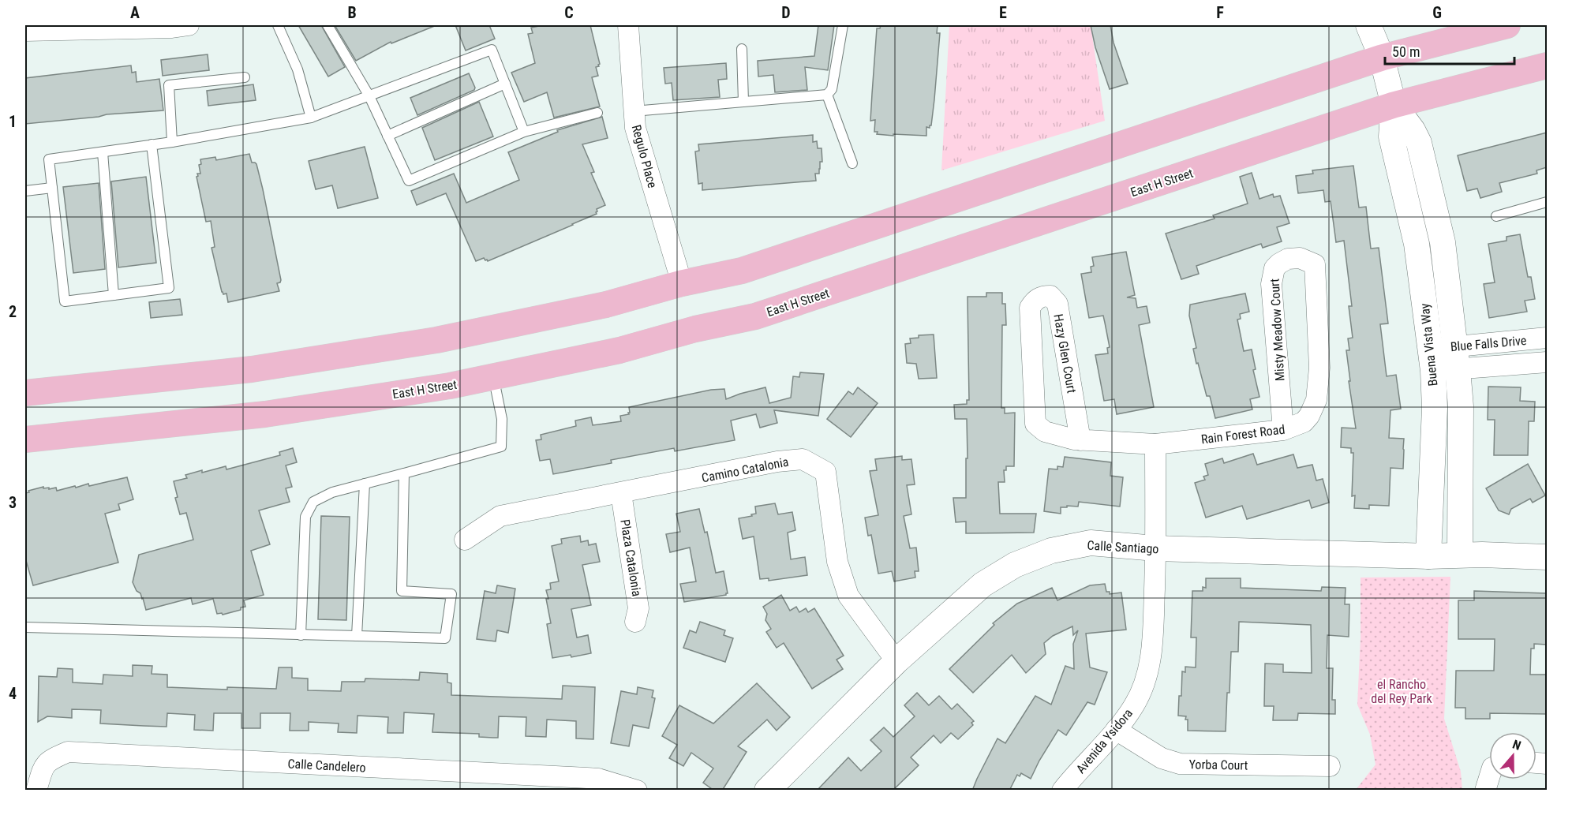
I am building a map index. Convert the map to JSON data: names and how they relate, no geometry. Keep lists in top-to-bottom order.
{
  "streets": {
    "main road": ["East H Street"],
    "street": [
      "Regulo Place",
      "Misty Meadow Court",
      "Blue Falls Drive",
      "Buena Vista Way",
      "Hazy Glen Court",
      "Rain Forest Road",
      "Camino Catalonia",
      "Calle Santiago",
      "Plaza Catalonia",
      "Avenida Ysidora",
      "Yorba Court",
      "Calle Candelero"
    ]
  },
  "crossings": [
    ["East H Street", "Buena Vista Way"],
    ["Misty Meadow Court", "Rain Forest Road"],
    ["Blue Falls Drive", "Buena Vista Way"],
    ["Buena Vista Way", "Calle Santiago"],
    ["Hazy Glen Court", "Rain Forest Road"],
    ["Camino Catalonia", "Calle Santiago"],
    ["Camino Catalonia", "Plaza Catalonia"],
    ["Calle Santiago", "Avenida Ysidora"],
    ["Avenida Ysidora", "Yorba Court"]
  ],
  "parks": ["el Rancho del Rey Park"],
  "scale_bar": "50 m",
  "north": "top",
  "grid": {
    "columns": [
      "A",
      "B",
      "C",
      "D",
      "E",
      "F",
      "G"
    ],
    "rows": [
      "1",
      "2",
      "3",
      "4"
    ]
  }
}
